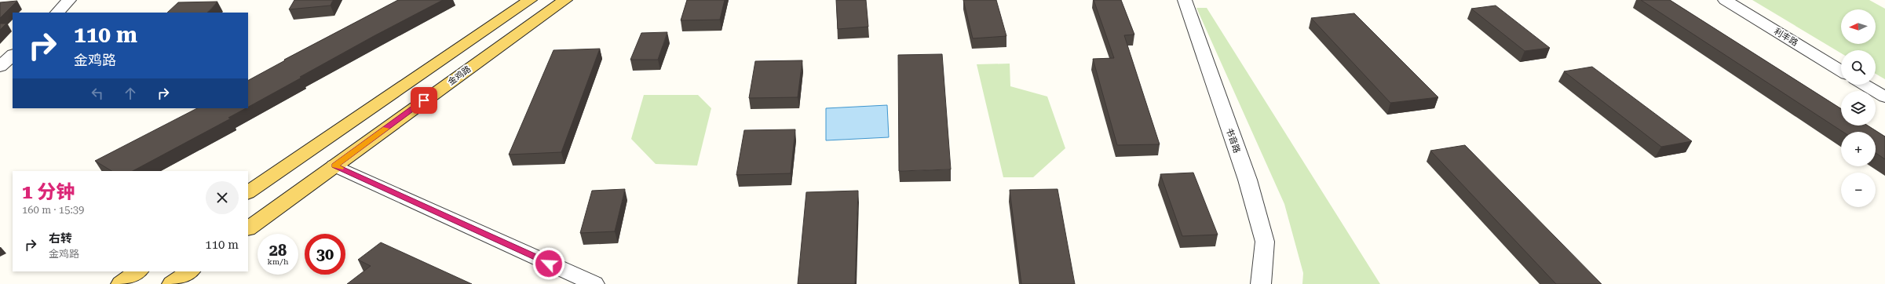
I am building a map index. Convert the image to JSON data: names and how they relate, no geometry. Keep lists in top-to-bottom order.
{
  "streets": {
    "main road": ["金鸡路"],
    "street": ["利丰路", "书音路"]
  },
  "north": "left",
  "page": {
    "map_buttons": ["+", "−"],
    "turn": ["110 m", "金鸡路"],
    "heading": ["1 分钟", "160 m · 15:39"],
    "list": [
      {
        "name": "右转",
        "note": "金鸡路",
        "value": "110 m"
      }
    ],
    "speed": "28 km/h",
    "limit": "30"
  }
}
